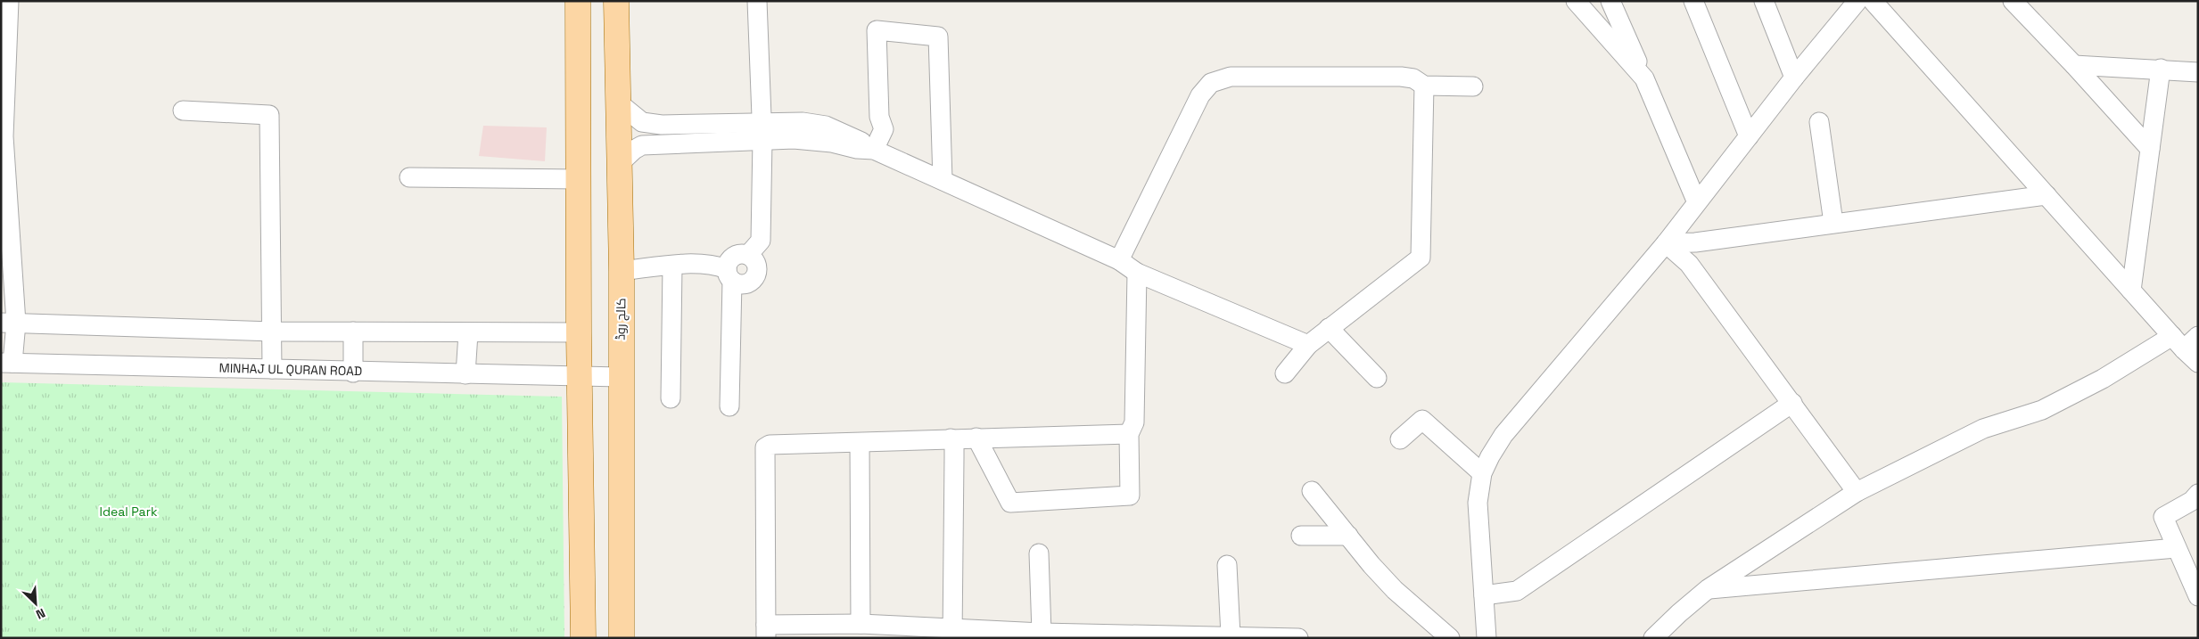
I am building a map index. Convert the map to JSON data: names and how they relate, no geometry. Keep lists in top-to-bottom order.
{
  "streets": {
    "main road": ["کالج روڈ"],
    "street": ["MINHAJ UL QURAN ROAD"]
  },
  "crossings": [
    ["کالج روڈ", "MINHAJ UL QURAN ROAD"]
  ],
  "parks": ["Ideal Park"],
  "north": "bottom right"
}
